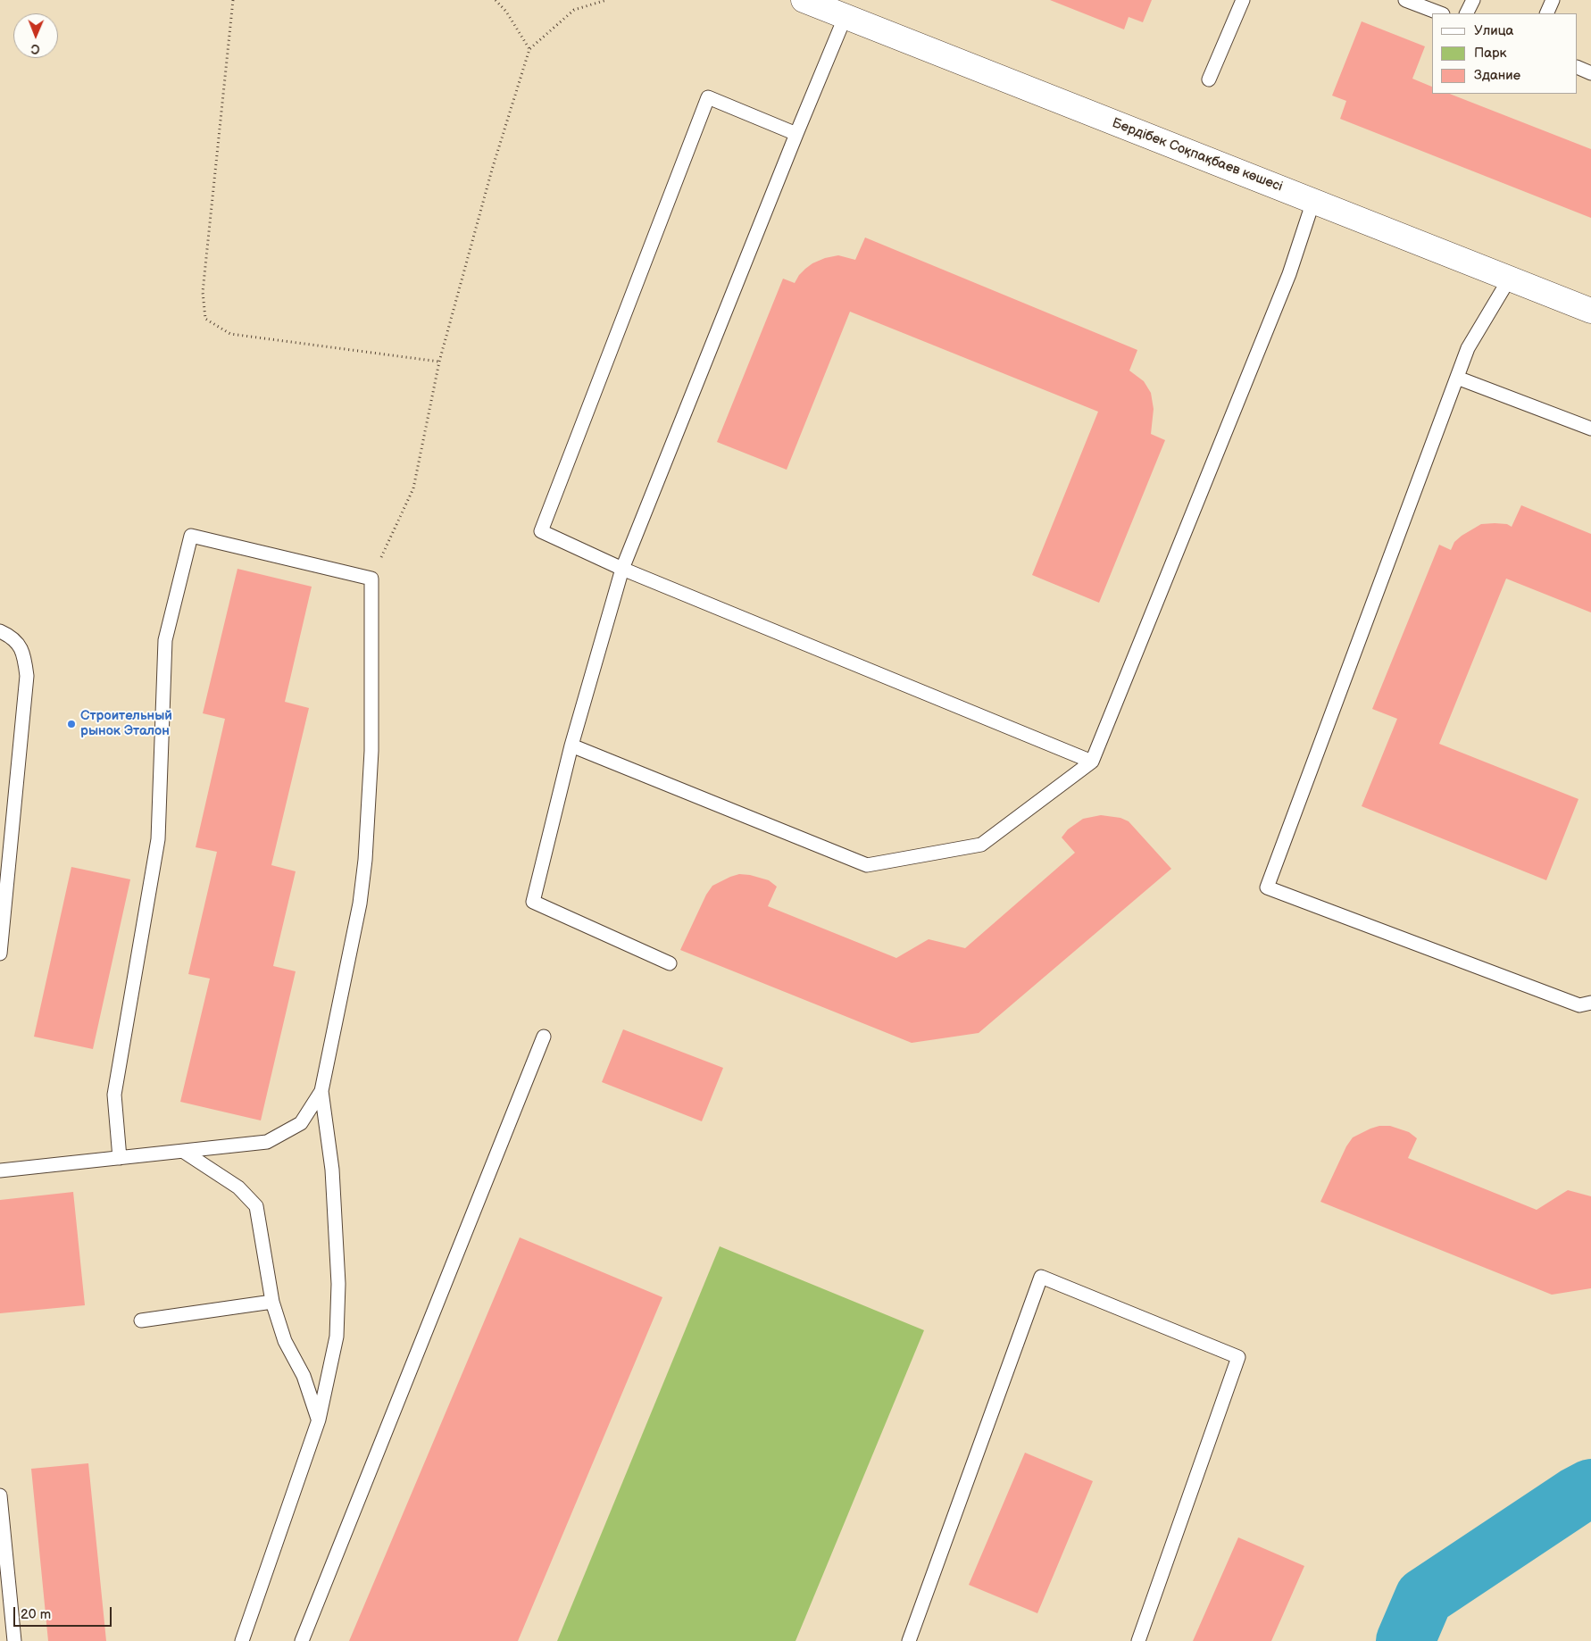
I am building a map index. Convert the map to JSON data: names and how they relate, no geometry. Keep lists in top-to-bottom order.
{
  "streets": {
    "street": ["Бердібек Соқпақбаев көшесі"]
  },
  "places": ["Строительный рынок Эталон"],
  "legend": ["Улица", "Парк", "Здание"],
  "scale_bar": "20 m",
  "north": "bottom"
}
